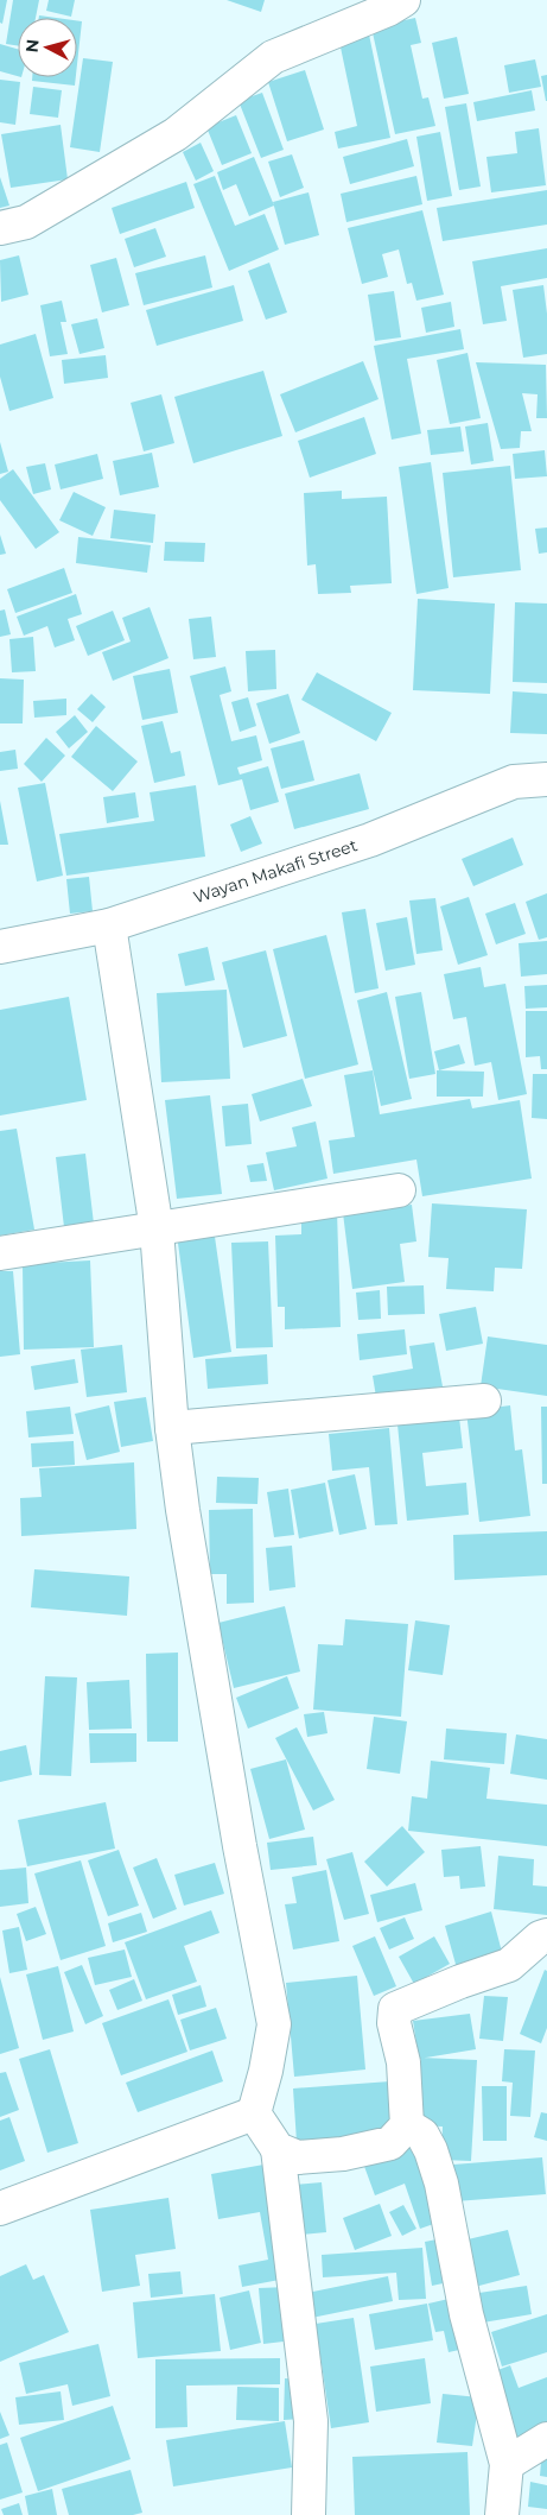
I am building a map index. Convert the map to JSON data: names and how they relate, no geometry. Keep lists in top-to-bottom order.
{
  "streets": {
    "street": ["Wayan Makafi Street"]
  },
  "north": "left"
}
